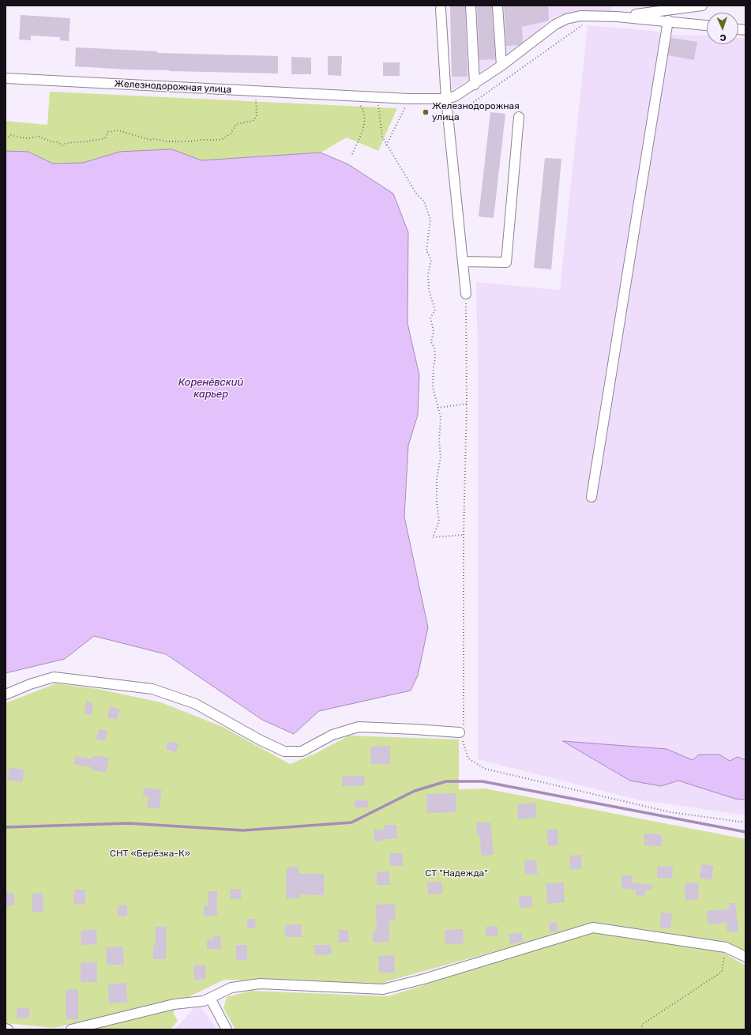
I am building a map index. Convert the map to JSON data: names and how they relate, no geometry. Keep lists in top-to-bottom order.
{
  "streets": {
    "street": ["Железнодорожная улица"]
  },
  "water": ["Коренёвский карьер"],
  "parks": ["СНТ «Берёзка-К»", "СТ \"Надежда\""],
  "places": ["Железнодорожная улица"],
  "north": "bottom"
}
